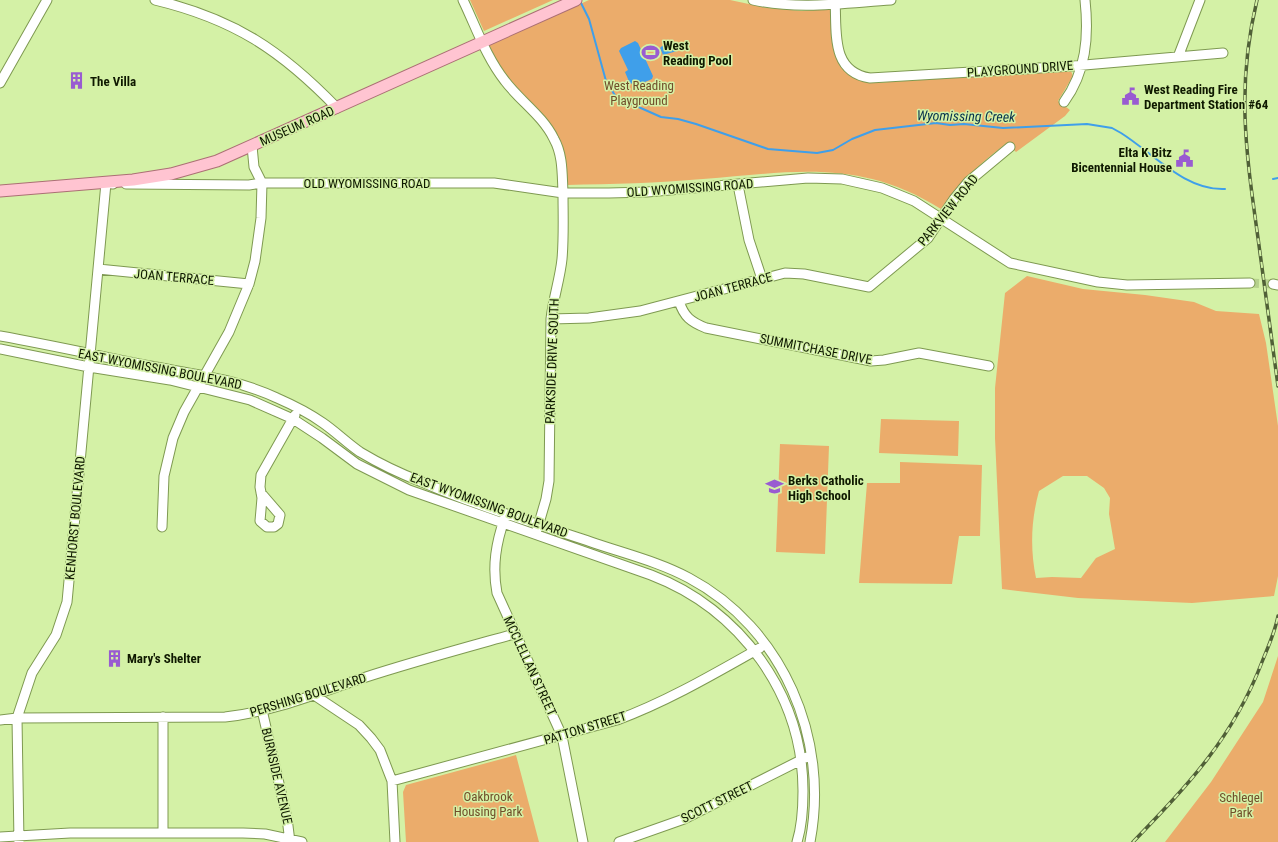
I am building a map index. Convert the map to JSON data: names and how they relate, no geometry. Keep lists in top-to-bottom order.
{
  "streets": {
    "main road": ["MUSEUM ROAD"],
    "street": [
      "PLAYGROUND DRIVE",
      "OLD WYOMISSING ROAD",
      "PARKVIEW ROAD",
      "JOAN TERRACE",
      "SUMMITCHASE DRIVE",
      "PARKSIDE DRIVE SOUTH",
      "EAST WYOMISSING BOULEVARD",
      "KENHORST BOULEVARD",
      "MCCLELLAN STREET",
      "PERSHING BOULEVARD",
      "PATTON STREET",
      "BURNSIDE AVENUE",
      "SCOTT STREET"
    ]
  },
  "crossings": [
    ["MUSEUM ROAD", "OLD WYOMISSING ROAD"],
    ["MUSEUM ROAD", "PARKSIDE DRIVE SOUTH"],
    ["MUSEUM ROAD", "KENHORST BOULEVARD"],
    ["OLD WYOMISSING ROAD", "PARKVIEW ROAD"],
    ["OLD WYOMISSING ROAD", "PARKSIDE DRIVE SOUTH"],
    ["OLD WYOMISSING ROAD", "KENHORST BOULEVARD"],
    ["PARKVIEW ROAD", "JOAN TERRACE"],
    ["JOAN TERRACE", "SUMMITCHASE DRIVE"],
    ["JOAN TERRACE", "PARKSIDE DRIVE SOUTH"],
    ["JOAN TERRACE", "KENHORST BOULEVARD"],
    ["PARKSIDE DRIVE SOUTH", "EAST WYOMISSING BOULEVARD"],
    ["EAST WYOMISSING BOULEVARD", "KENHORST BOULEVARD"],
    ["EAST WYOMISSING BOULEVARD", "MCCLELLAN STREET"],
    ["EAST WYOMISSING BOULEVARD", "PATTON STREET"],
    ["EAST WYOMISSING BOULEVARD", "SCOTT STREET"],
    ["KENHORST BOULEVARD", "PERSHING BOULEVARD"],
    ["MCCLELLAN STREET", "PERSHING BOULEVARD"],
    ["MCCLELLAN STREET", "PATTON STREET"],
    ["PERSHING BOULEVARD", "BURNSIDE AVENUE"]
  ],
  "water": ["Wyomissing Creek"],
  "parks": ["West Reading Playground", "Oakbrook Housing Park", "Schlegel Park"],
  "places": {
    "sports": ["West Reading Pool"],
    "building": ["The Villa", "Mary's Shelter"],
    "public building": ["West Reading Fire Department Station #64", "Elta K Bitz Bicentennial House"],
    "school or university": ["Berks Catholic High School"]
  }
}
